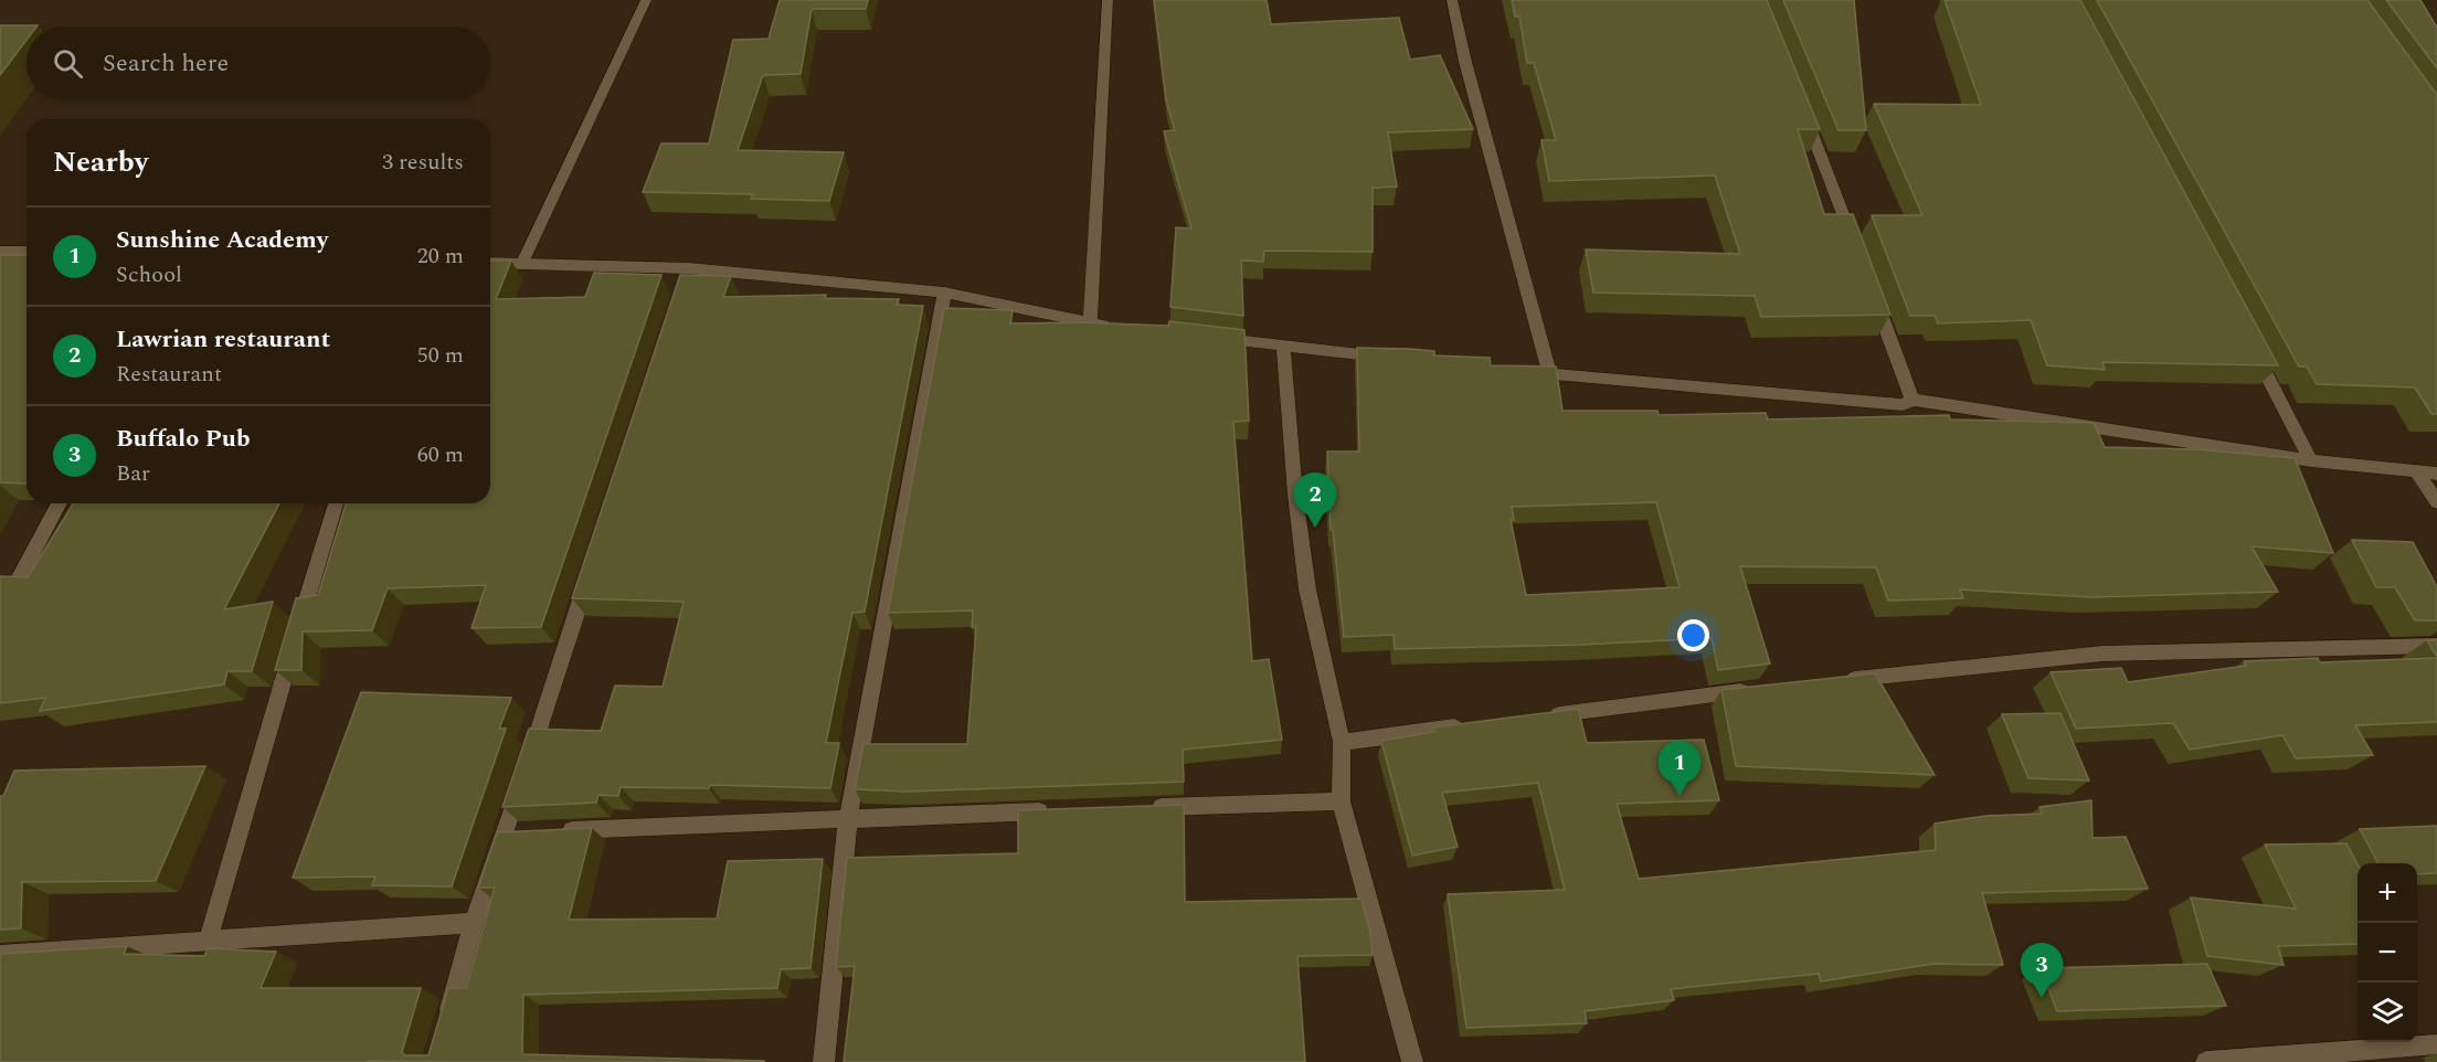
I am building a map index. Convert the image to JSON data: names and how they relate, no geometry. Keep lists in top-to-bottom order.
{
  "page": {
    "search": "Search here",
    "heading": ["Nearby", "3 results"],
    "list": [
      {
        "mark": "1",
        "name": "Sunshine Academy",
        "note": "School",
        "value": "20 m"
      },
      {
        "mark": "2",
        "name": "Lawrian restaurant",
        "note": "Restaurant",
        "value": "50 m"
      },
      {
        "mark": "3",
        "name": "Buffalo Pub",
        "note": "Bar",
        "value": "60 m"
      }
    ],
    "pins": ["2", "1", "3"],
    "map_buttons": ["+", "−"]
  }
}
